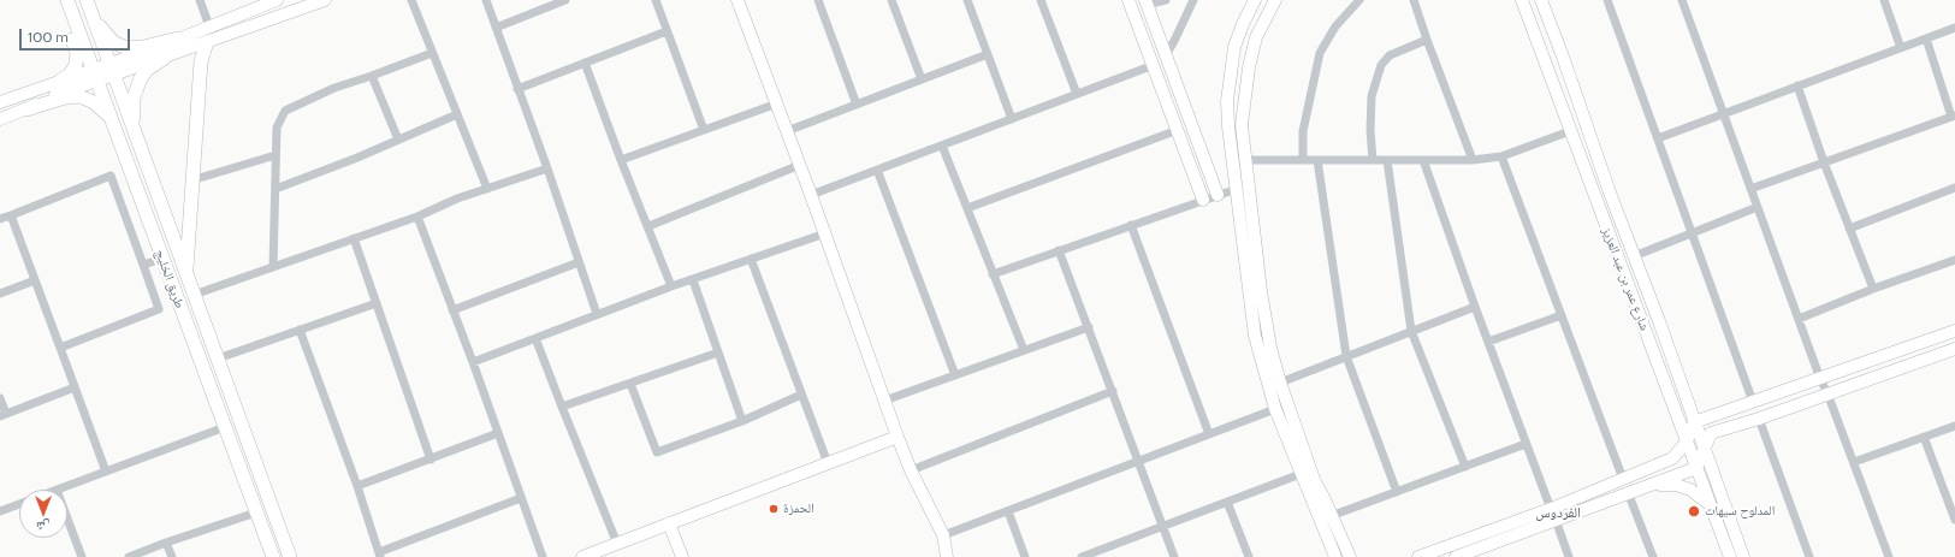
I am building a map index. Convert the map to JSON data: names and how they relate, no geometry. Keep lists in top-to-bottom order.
{
  "streets": {
    "main road": ["طريق الخليج"],
    "street": ["شارع عمر بن عبد العزيز"]
  },
  "districts": ["الفردوس"],
  "places": ["الحمزة", "المدلوح سيهات"],
  "scale_bar": "100 m",
  "north": "bottom"
}
